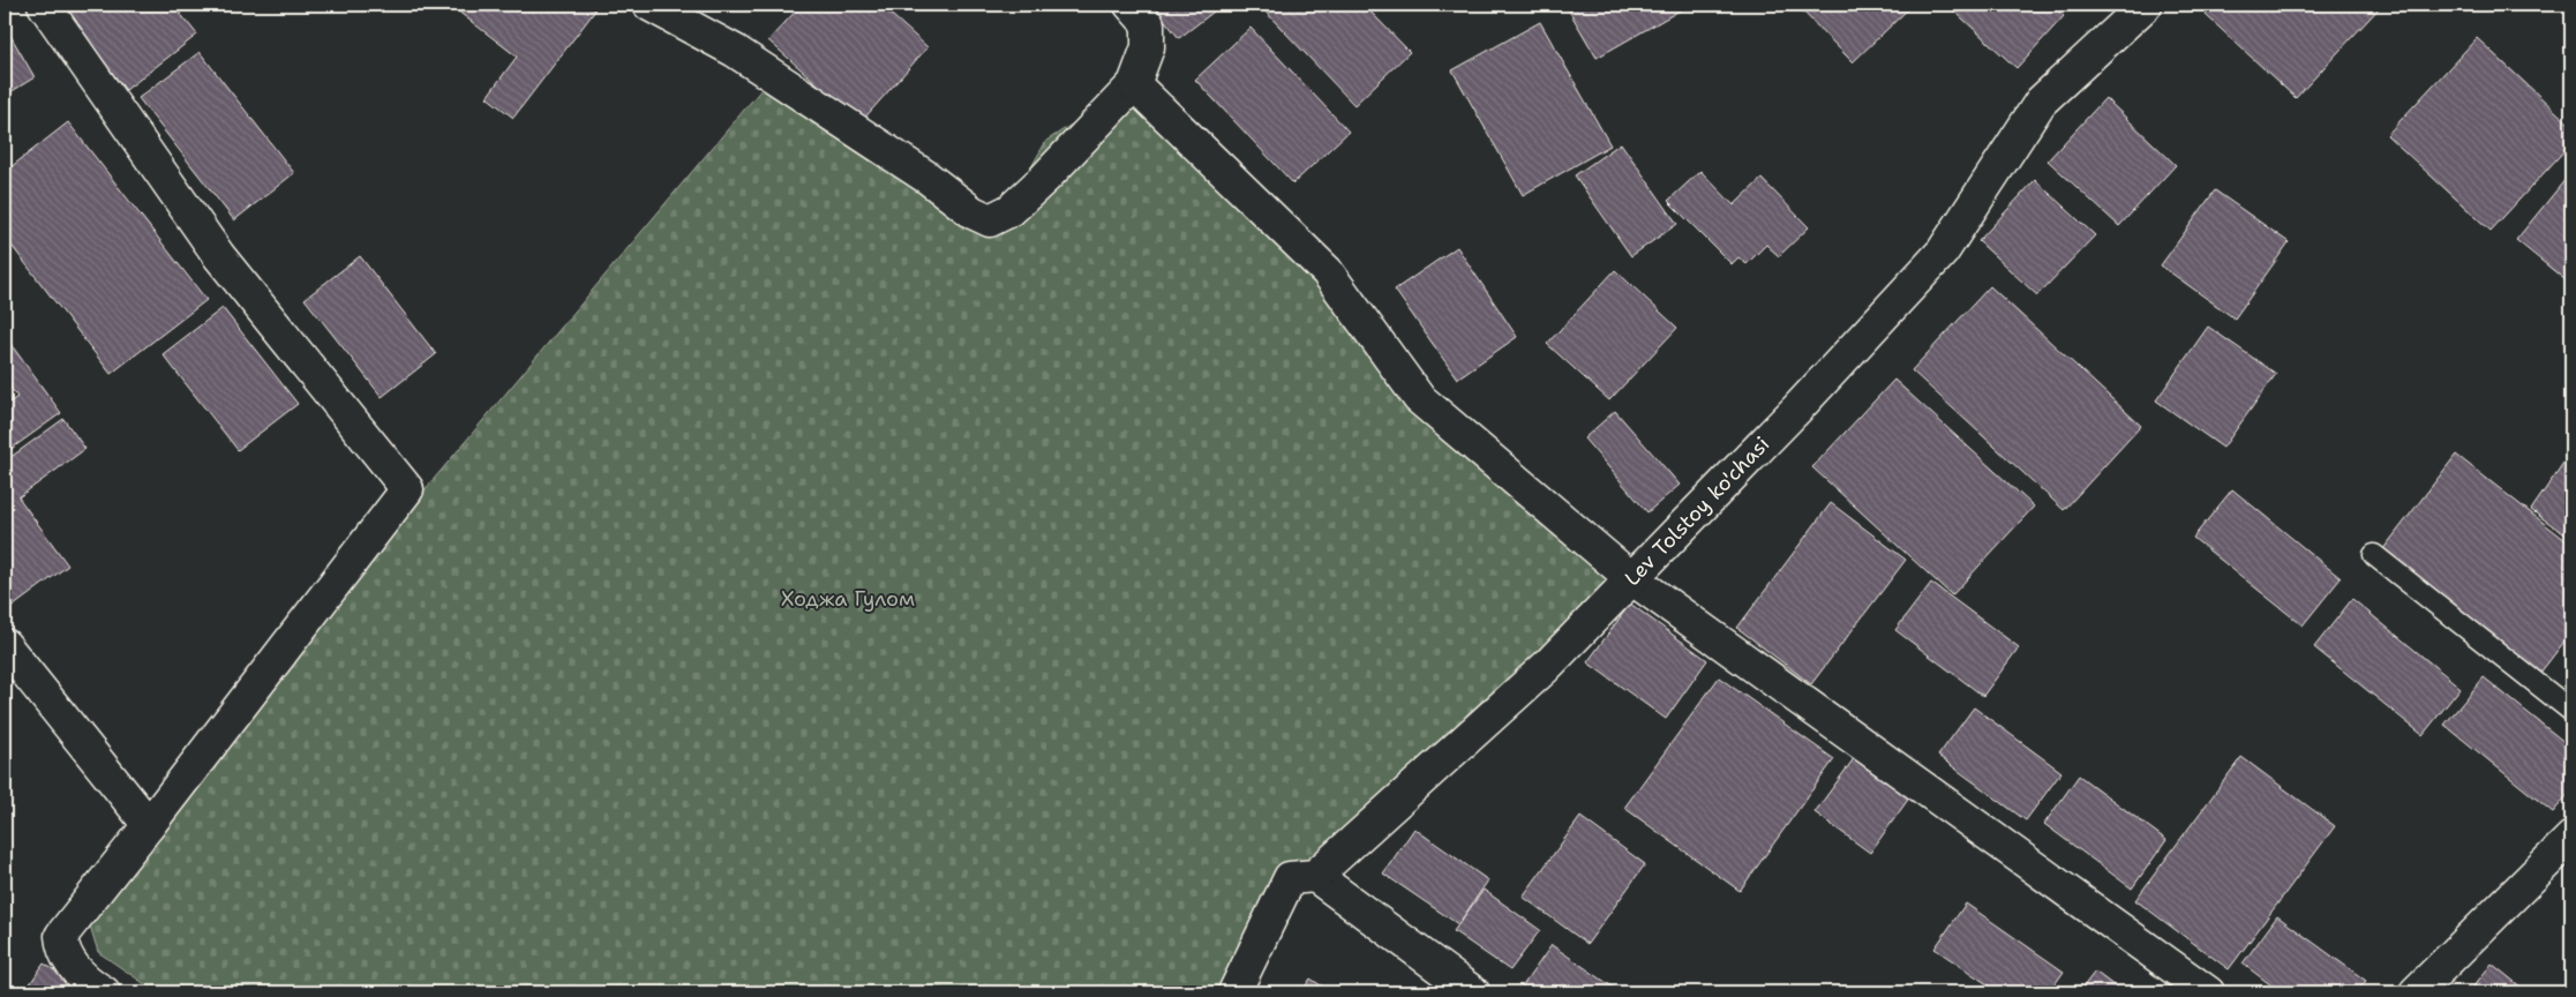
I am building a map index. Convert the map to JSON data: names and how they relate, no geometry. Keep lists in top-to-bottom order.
{
  "streets": {
    "street": ["Lev Tolstoy ko'chasi"]
  },
  "parks": ["Ходжа Гулом"]
}
